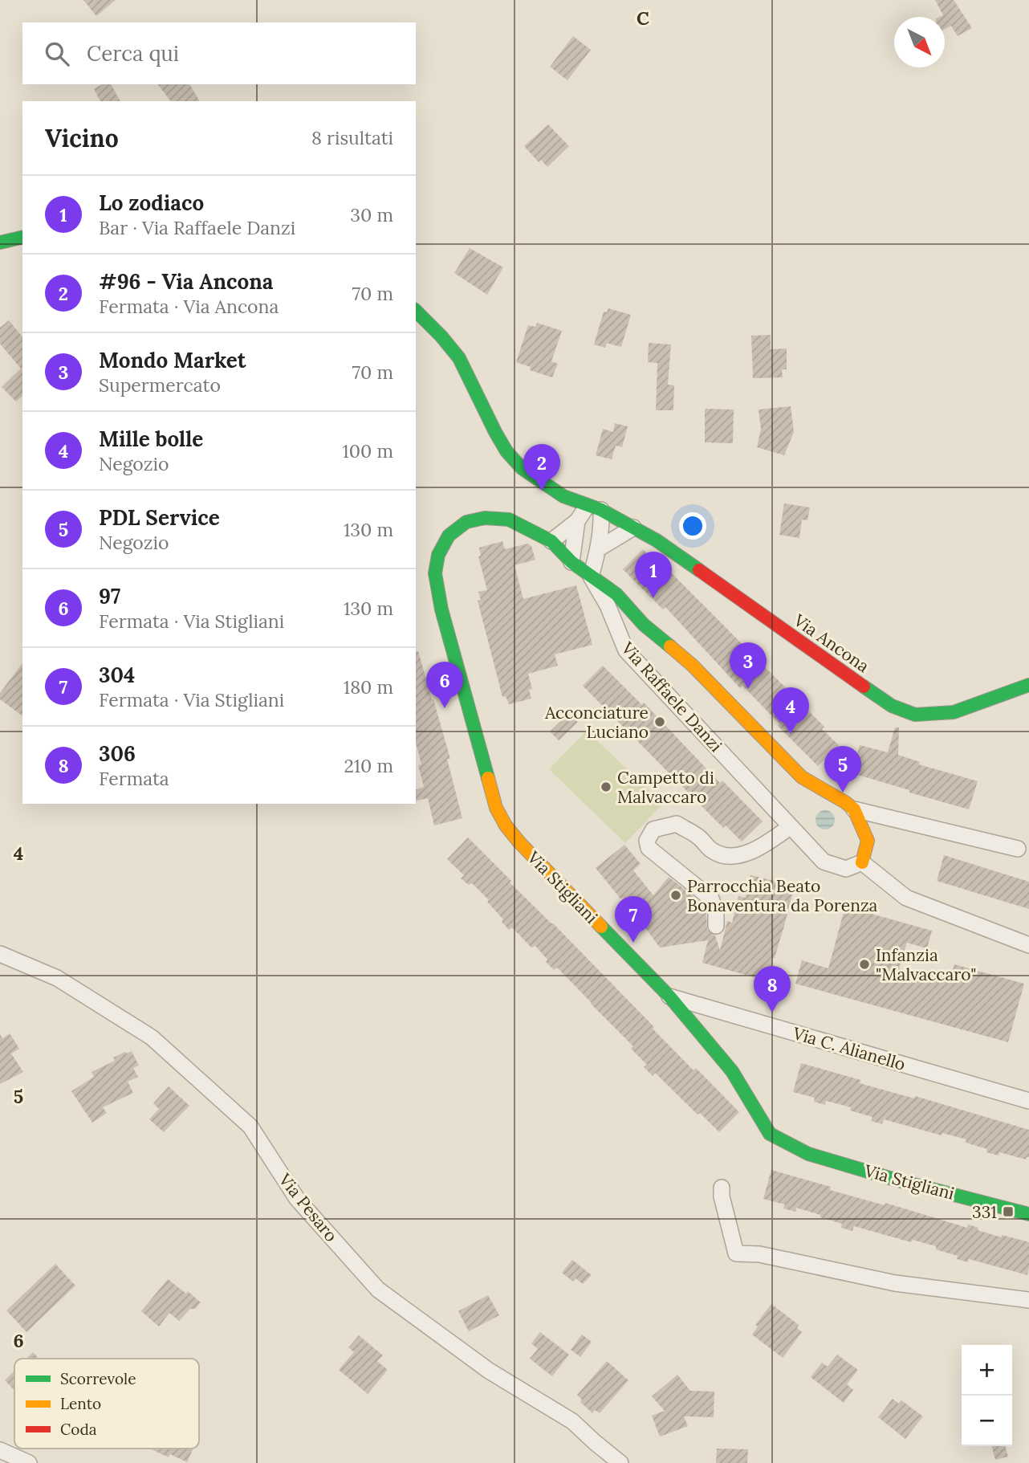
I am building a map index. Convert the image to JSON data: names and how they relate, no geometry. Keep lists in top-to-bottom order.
{
  "streets": {
    "street": [
      "Via Ancona",
      "Via Raffaele Danzi",
      "Via Stigliani",
      "Via C. Alianello",
      "Via Pesaro"
    ]
  },
  "crossings": [
    ["Via Raffaele Danzi", "Via Stigliani"],
    ["Via Stigliani", "Via C. Alianello"]
  ],
  "places": {
    "other": [
      "Acconciature Luciano",
      "Campetto di Malvaccaro",
      "Parrocchia Beato Bonaventura da Porenza",
      "Infanzia \"Malvaccaro\""
    ],
    "transit": ["331"]
  },
  "legend": ["Scorrevole", "Lento", "Coda"],
  "north": "bottom right",
  "page": {
    "search": "Cerca qui",
    "heading": ["Vicino", "8 risultati"],
    "list": [
      {
        "mark": "1",
        "name": "Lo zodiaco",
        "note": "Bar · Via Raffaele Danzi",
        "value": "30 m"
      },
      {
        "mark": "2",
        "name": "#96 - Via Ancona",
        "note": "Fermata · Via Ancona",
        "value": "70 m"
      },
      {
        "mark": "3",
        "name": "Mondo Market",
        "note": "Supermercato",
        "value": "70 m"
      },
      {
        "mark": "4",
        "name": "Mille bolle",
        "note": "Negozio",
        "value": "100 m"
      },
      {
        "mark": "5",
        "name": "PDL Service",
        "note": "Negozio",
        "value": "130 m"
      },
      {
        "mark": "6",
        "name": "97",
        "note": "Fermata · Via Stigliani",
        "value": "130 m"
      },
      {
        "mark": "7",
        "name": "304",
        "note": "Fermata · Via Stigliani",
        "value": "180 m"
      },
      {
        "mark": "8",
        "name": "306",
        "note": "Fermata",
        "value": "210 m"
      }
    ],
    "pins": [
      "2",
      "1",
      "3",
      "6",
      "4",
      "5",
      "7",
      "8"
    ],
    "map_buttons": ["+", "−"]
  },
  "grid": {
    "columns": ["C"],
    "rows": ["4", "5", "6"]
  }
}
